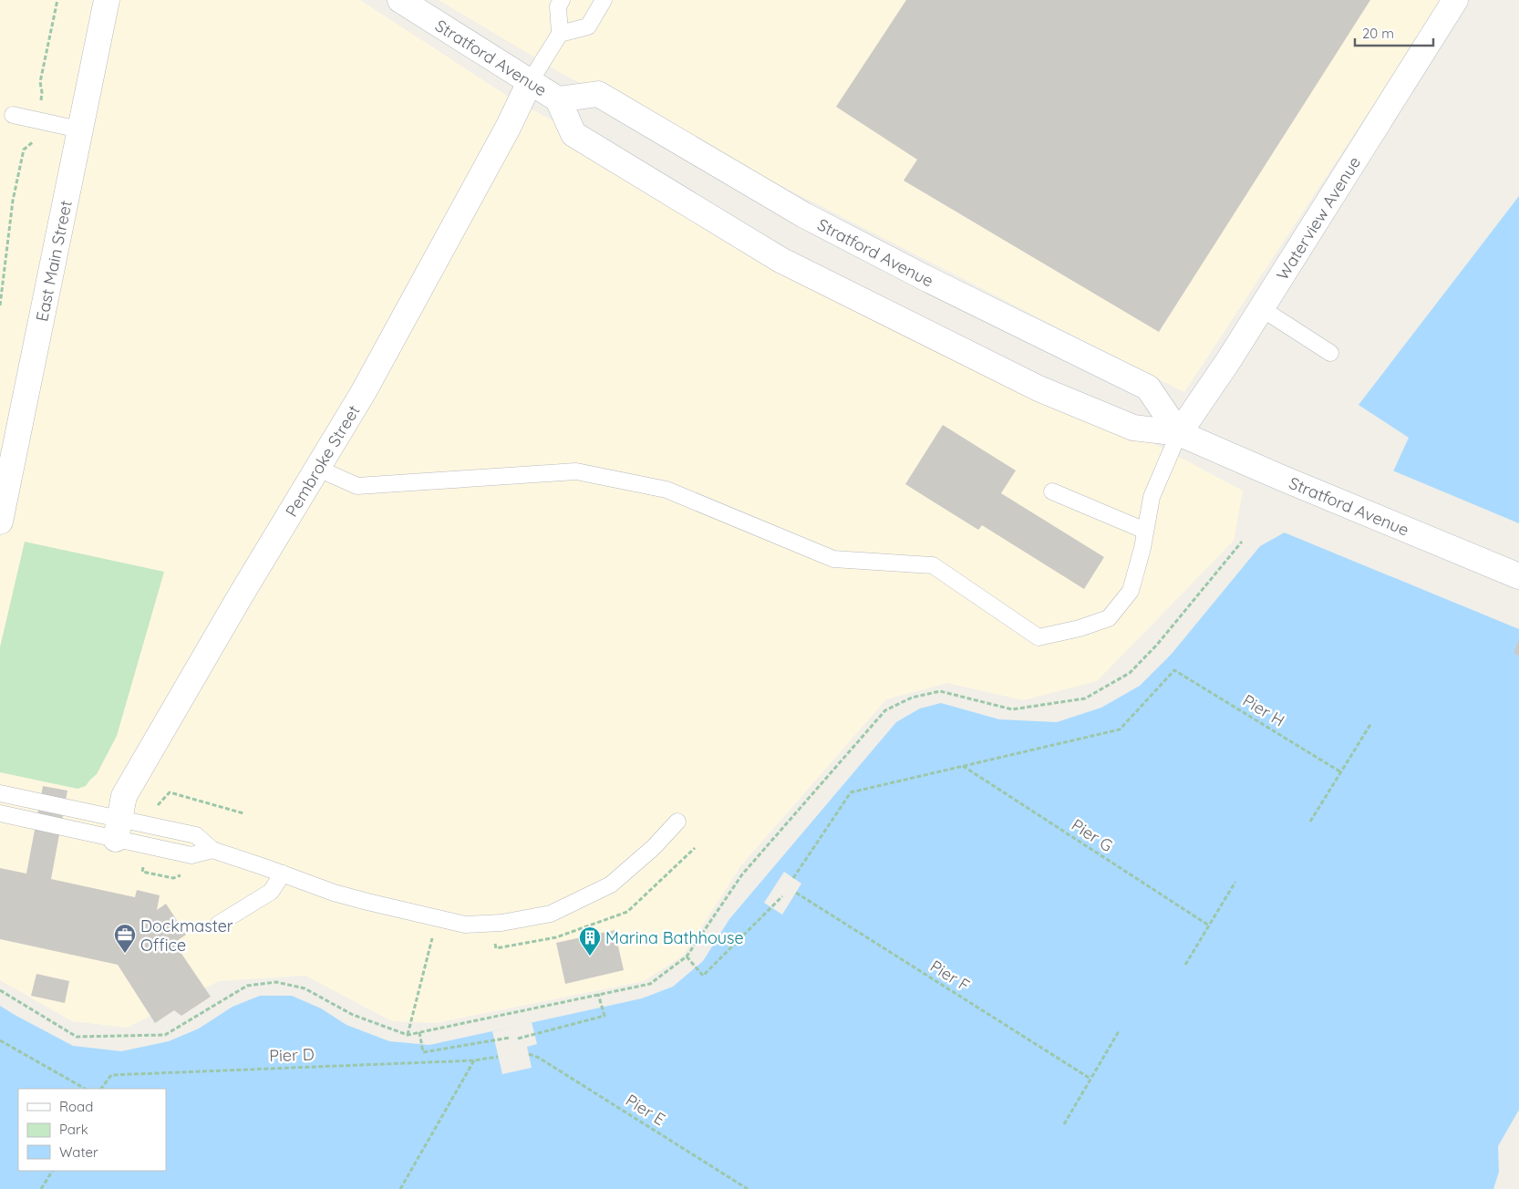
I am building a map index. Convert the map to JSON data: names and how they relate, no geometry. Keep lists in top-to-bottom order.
{
  "streets": {
    "main road": [
      "Stratford Avenue",
      "Waterview Avenue",
      "East Main Street",
      "Pembroke Street"
    ],
    "path": [
      "Pier H",
      "Pier G",
      "Pier F",
      "Pier D",
      "Pier E"
    ]
  },
  "crossings": [
    ["Stratford Avenue", "Waterview Avenue"],
    ["Stratford Avenue", "Pembroke Street"],
    ["Pier H", "Pier G"]
  ],
  "places": {
    "office": ["Dockmaster Office"],
    "building": ["Marina Bathhouse"]
  },
  "legend": ["Road", "Park", "Water"],
  "scale_bar": "20 m"
}
